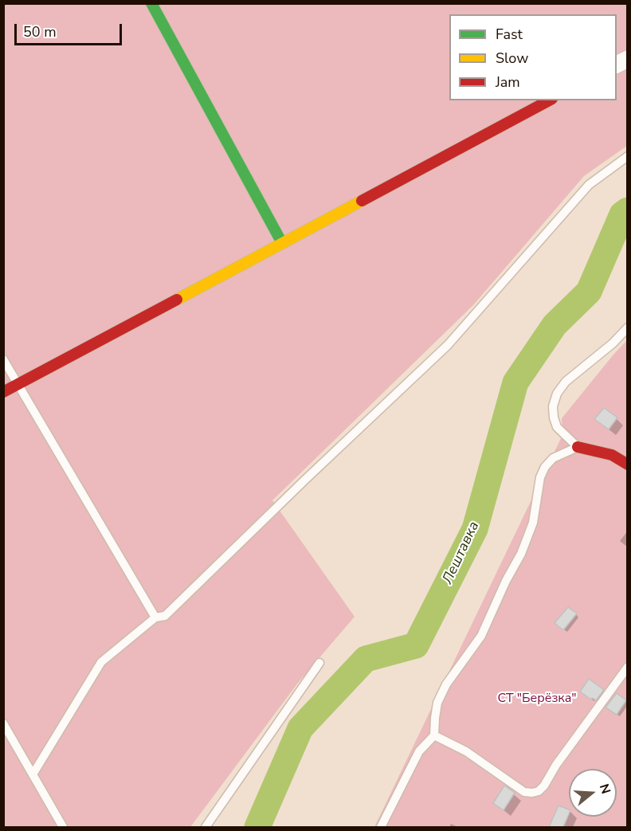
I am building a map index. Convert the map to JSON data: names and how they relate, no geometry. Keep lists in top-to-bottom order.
{
  "water": ["Лештавка"],
  "parks": ["СТ \"Берёзка\""],
  "legend": ["Fast", "Slow", "Jam"],
  "scale_bar": "50 m",
  "north": "right"
}
